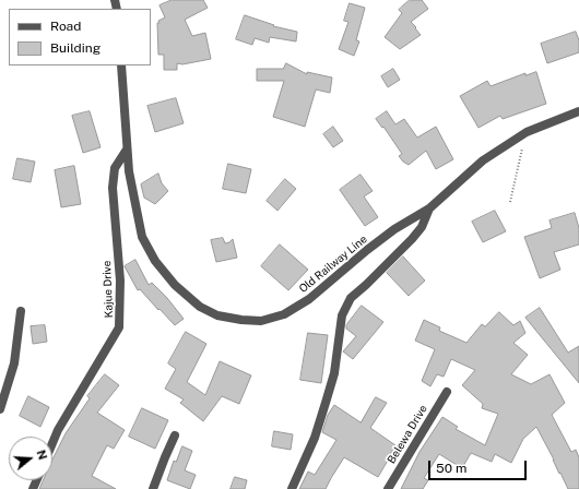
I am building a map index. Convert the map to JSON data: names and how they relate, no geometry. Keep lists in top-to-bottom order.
{
  "streets": {
    "street": ["Old Railway Line", "Kajue Drive", "Belewa Drive"]
  },
  "crossings": [
    ["Old Railway Line", "Kajue Drive"]
  ],
  "legend": ["Road", "Building"],
  "scale_bar": "50 m",
  "north": "right"
}
